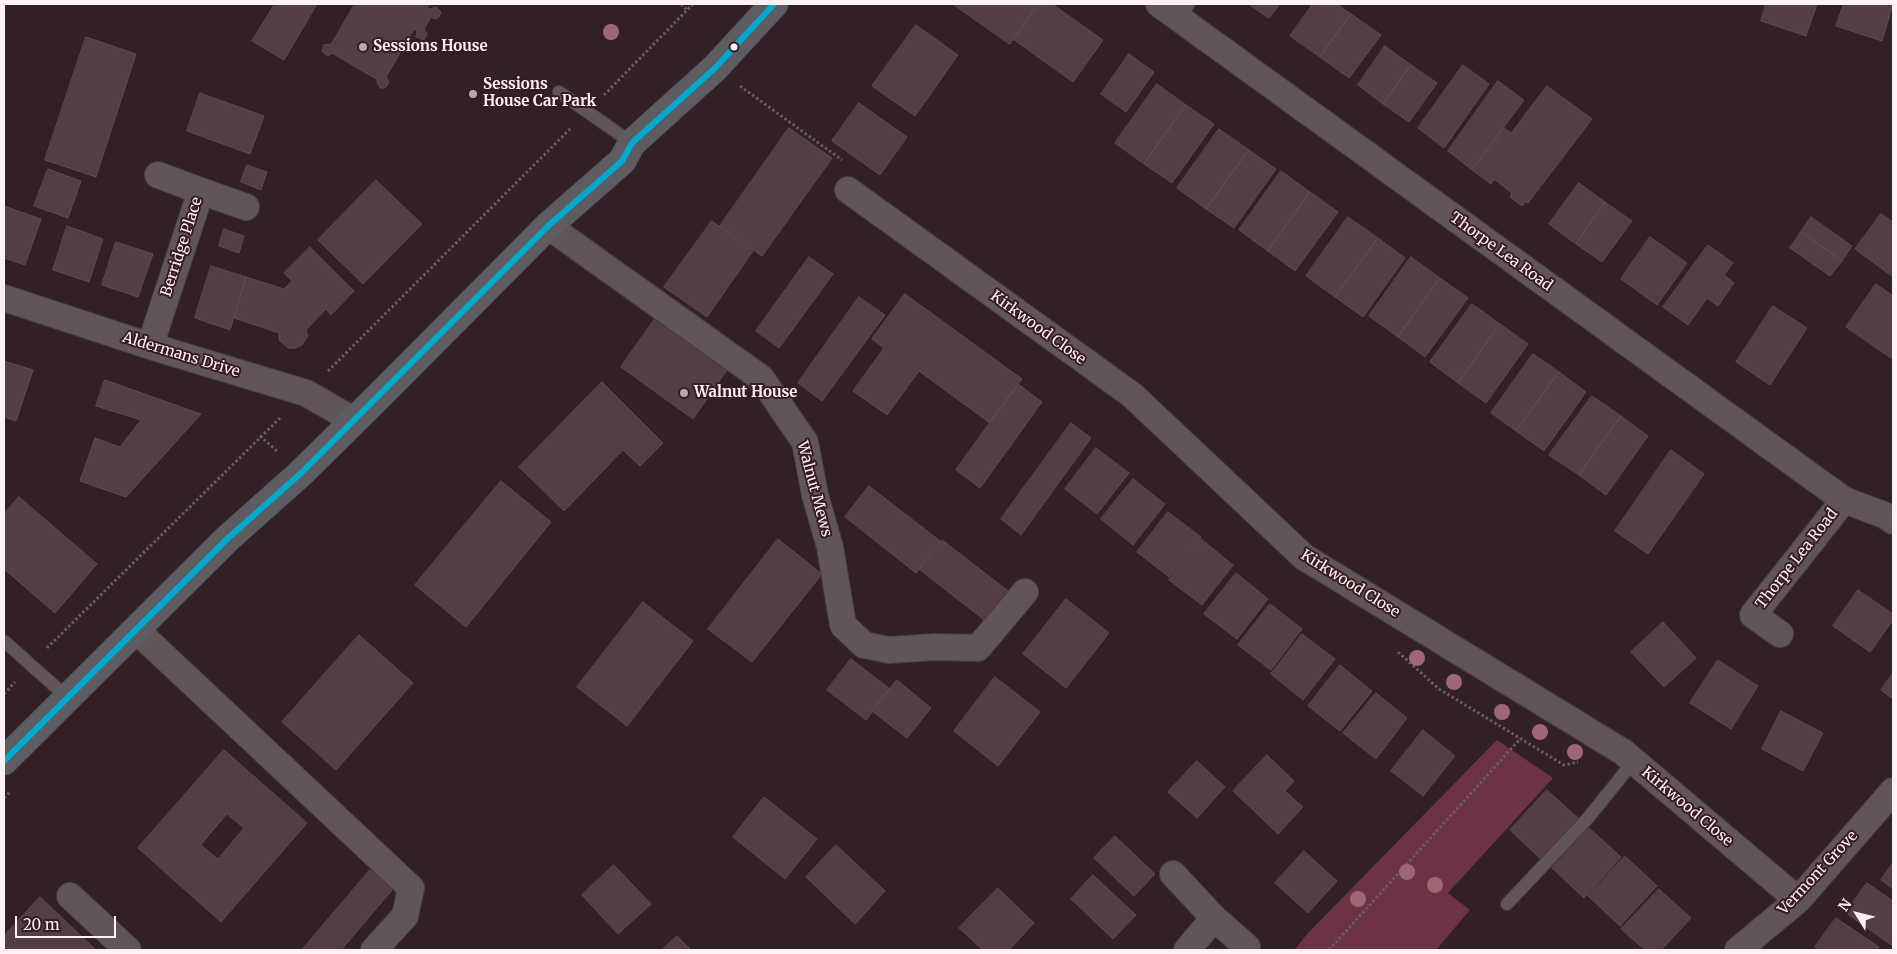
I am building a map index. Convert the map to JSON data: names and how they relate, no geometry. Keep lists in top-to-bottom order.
{
  "streets": {
    "street": [
      "Berridge Place",
      "Thorpe Lea Road",
      "Kirkwood Close",
      "Aldermans Drive",
      "Walnut Mews",
      "Vermont Grove"
    ]
  },
  "crossings": [
    ["Berridge Place", "Aldermans Drive"],
    ["Kirkwood Close", "Vermont Grove"]
  ],
  "places": ["Sessions House", "Sessions House Car Park", "Walnut House"],
  "scale_bar": "20 m",
  "north": "top left"
}
